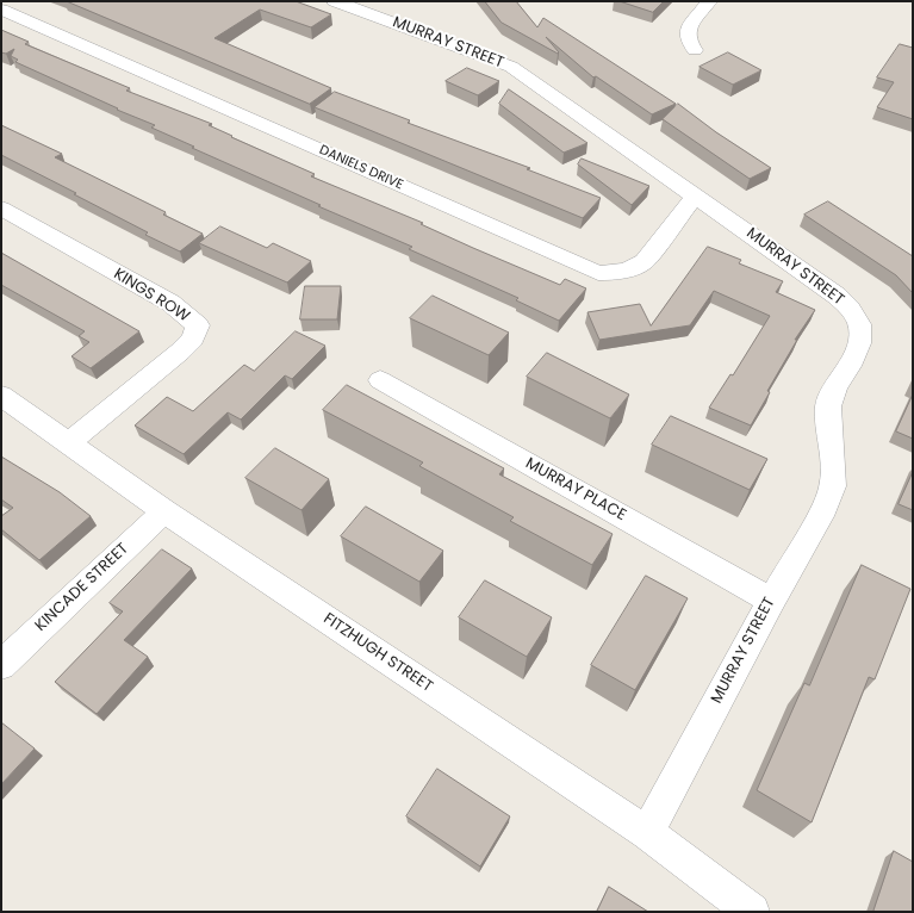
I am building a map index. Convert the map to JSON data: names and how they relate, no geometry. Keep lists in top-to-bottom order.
{
  "streets": {
    "street": [
      "MURRAY STREET",
      "DANIELS DRIVE",
      "KINGS ROW",
      "MURRAY PLACE",
      "KINCADE STREET",
      "FITZHUGH STREET"
    ]
  },
  "crossings": [
    ["MURRAY STREET", "DANIELS DRIVE"],
    ["MURRAY STREET", "MURRAY PLACE"],
    ["MURRAY STREET", "FITZHUGH STREET"],
    ["KINGS ROW", "FITZHUGH STREET"],
    ["KINCADE STREET", "FITZHUGH STREET"]
  ]
}
